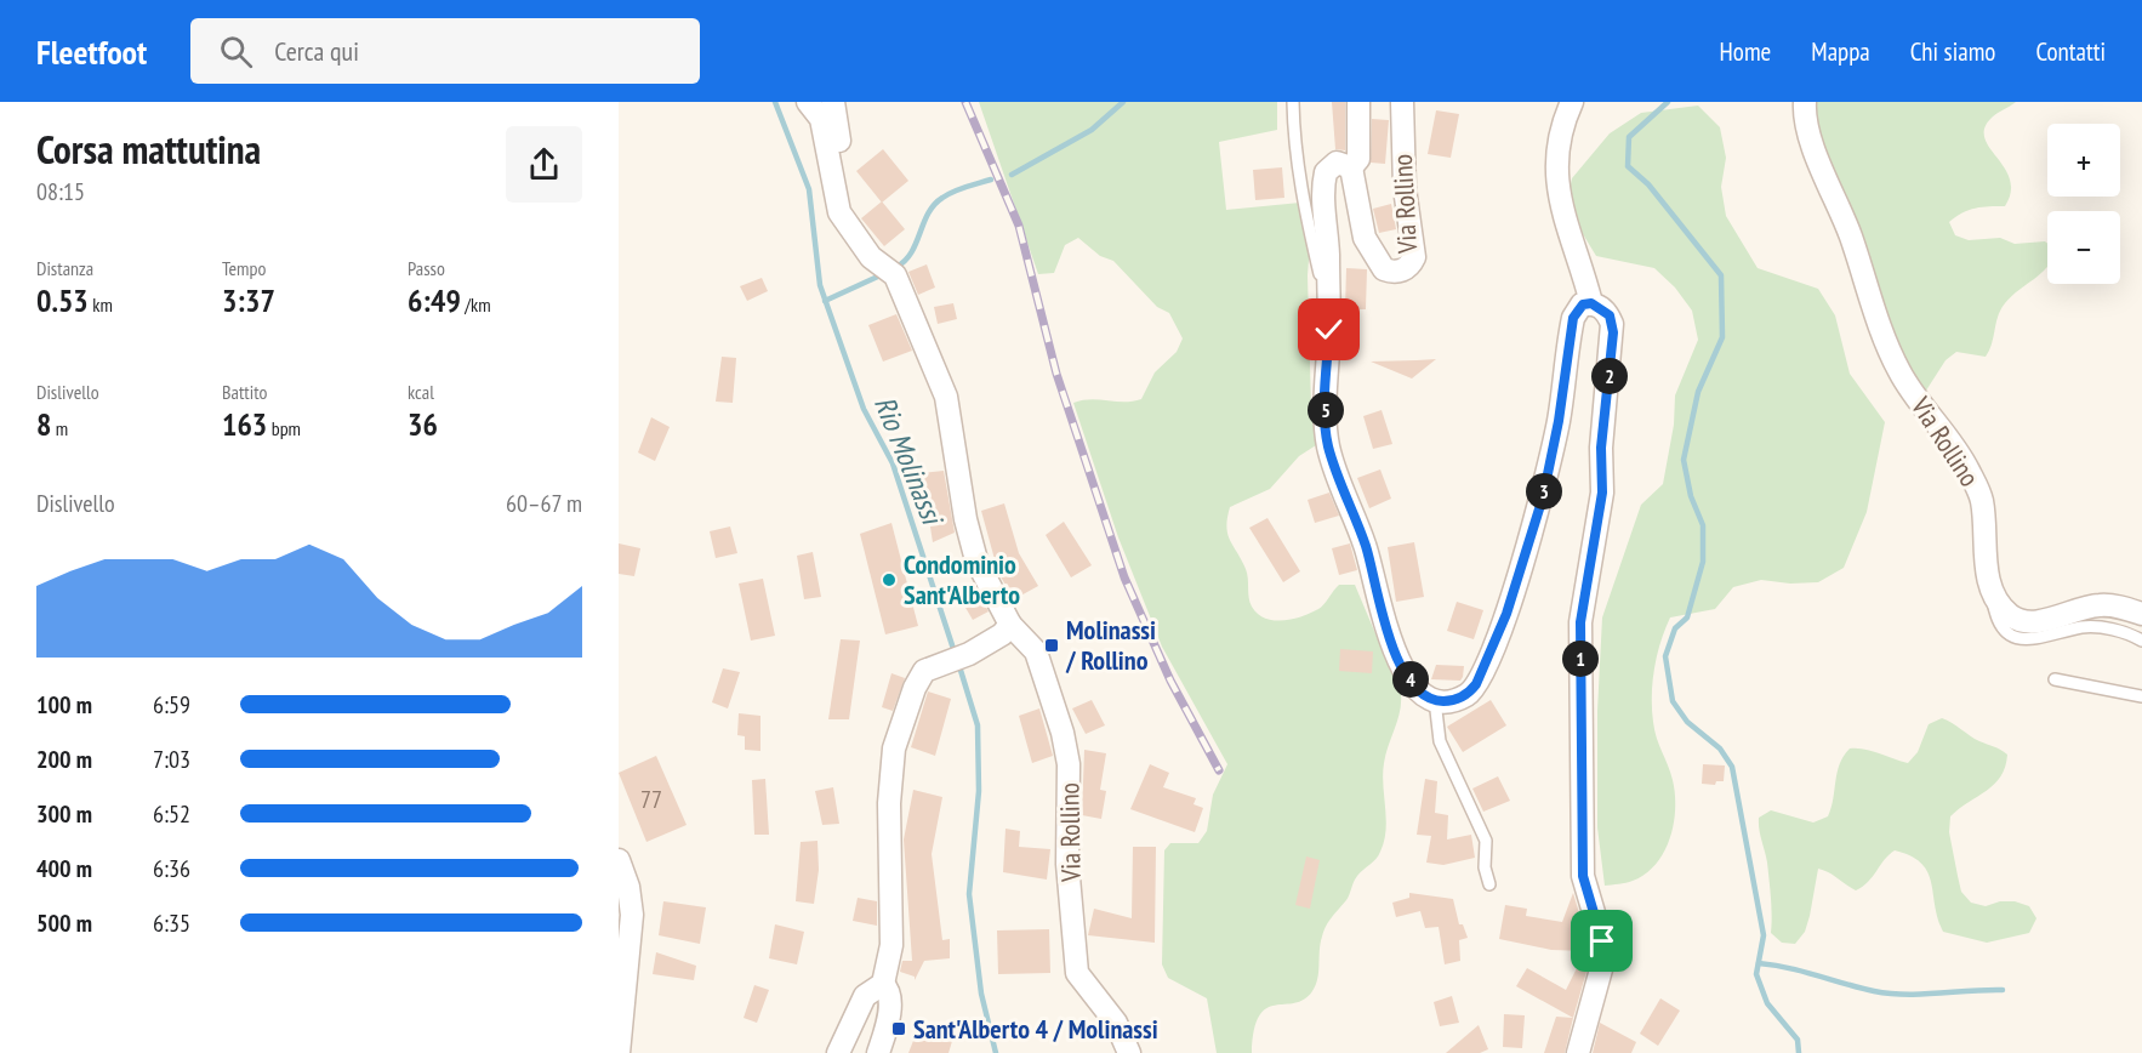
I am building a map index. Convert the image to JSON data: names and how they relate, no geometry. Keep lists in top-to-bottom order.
{
  "streets": {
    "street": ["Via Rollino"]
  },
  "water": ["Rio Molinassi"],
  "places": {
    "other": ["Condominio Sant'Alberto"],
    "transit": ["Molinassi / Rollino", "Sant'Alberto 4 / Molinassi"]
  },
  "house_numbers": ["77"],
  "page": {
    "header": "Fleetfoot",
    "search": "Cerca qui",
    "nav": [
      "Home",
      "Mappa",
      "Chi siamo",
      "Contatti"
    ],
    "heading": ["Corsa mattutina", "08:15"],
    "map_buttons": ["+", "−"],
    "stats": [
      ["Distanza", "0.53 km"],
      ["Tempo", "3:37"],
      ["Passo", "6:49 /km"],
      ["Dislivello", "8 m"],
      ["Battito", "163 bpm"],
      ["kcal", "36"]
    ],
    "pins": [
      "2",
      "5",
      "3",
      "1",
      "4"
    ],
    "chart": ["Dislivello", "60–67 m"],
    "list": [
      {
        "name": "100 m",
        "note": "6:59"
      },
      {
        "name": "200 m",
        "note": "7:03"
      },
      {
        "name": "300 m",
        "note": "6:52"
      },
      {
        "name": "400 m",
        "note": "6:36"
      },
      {
        "name": "500 m",
        "note": "6:35"
      }
    ]
  }
}
